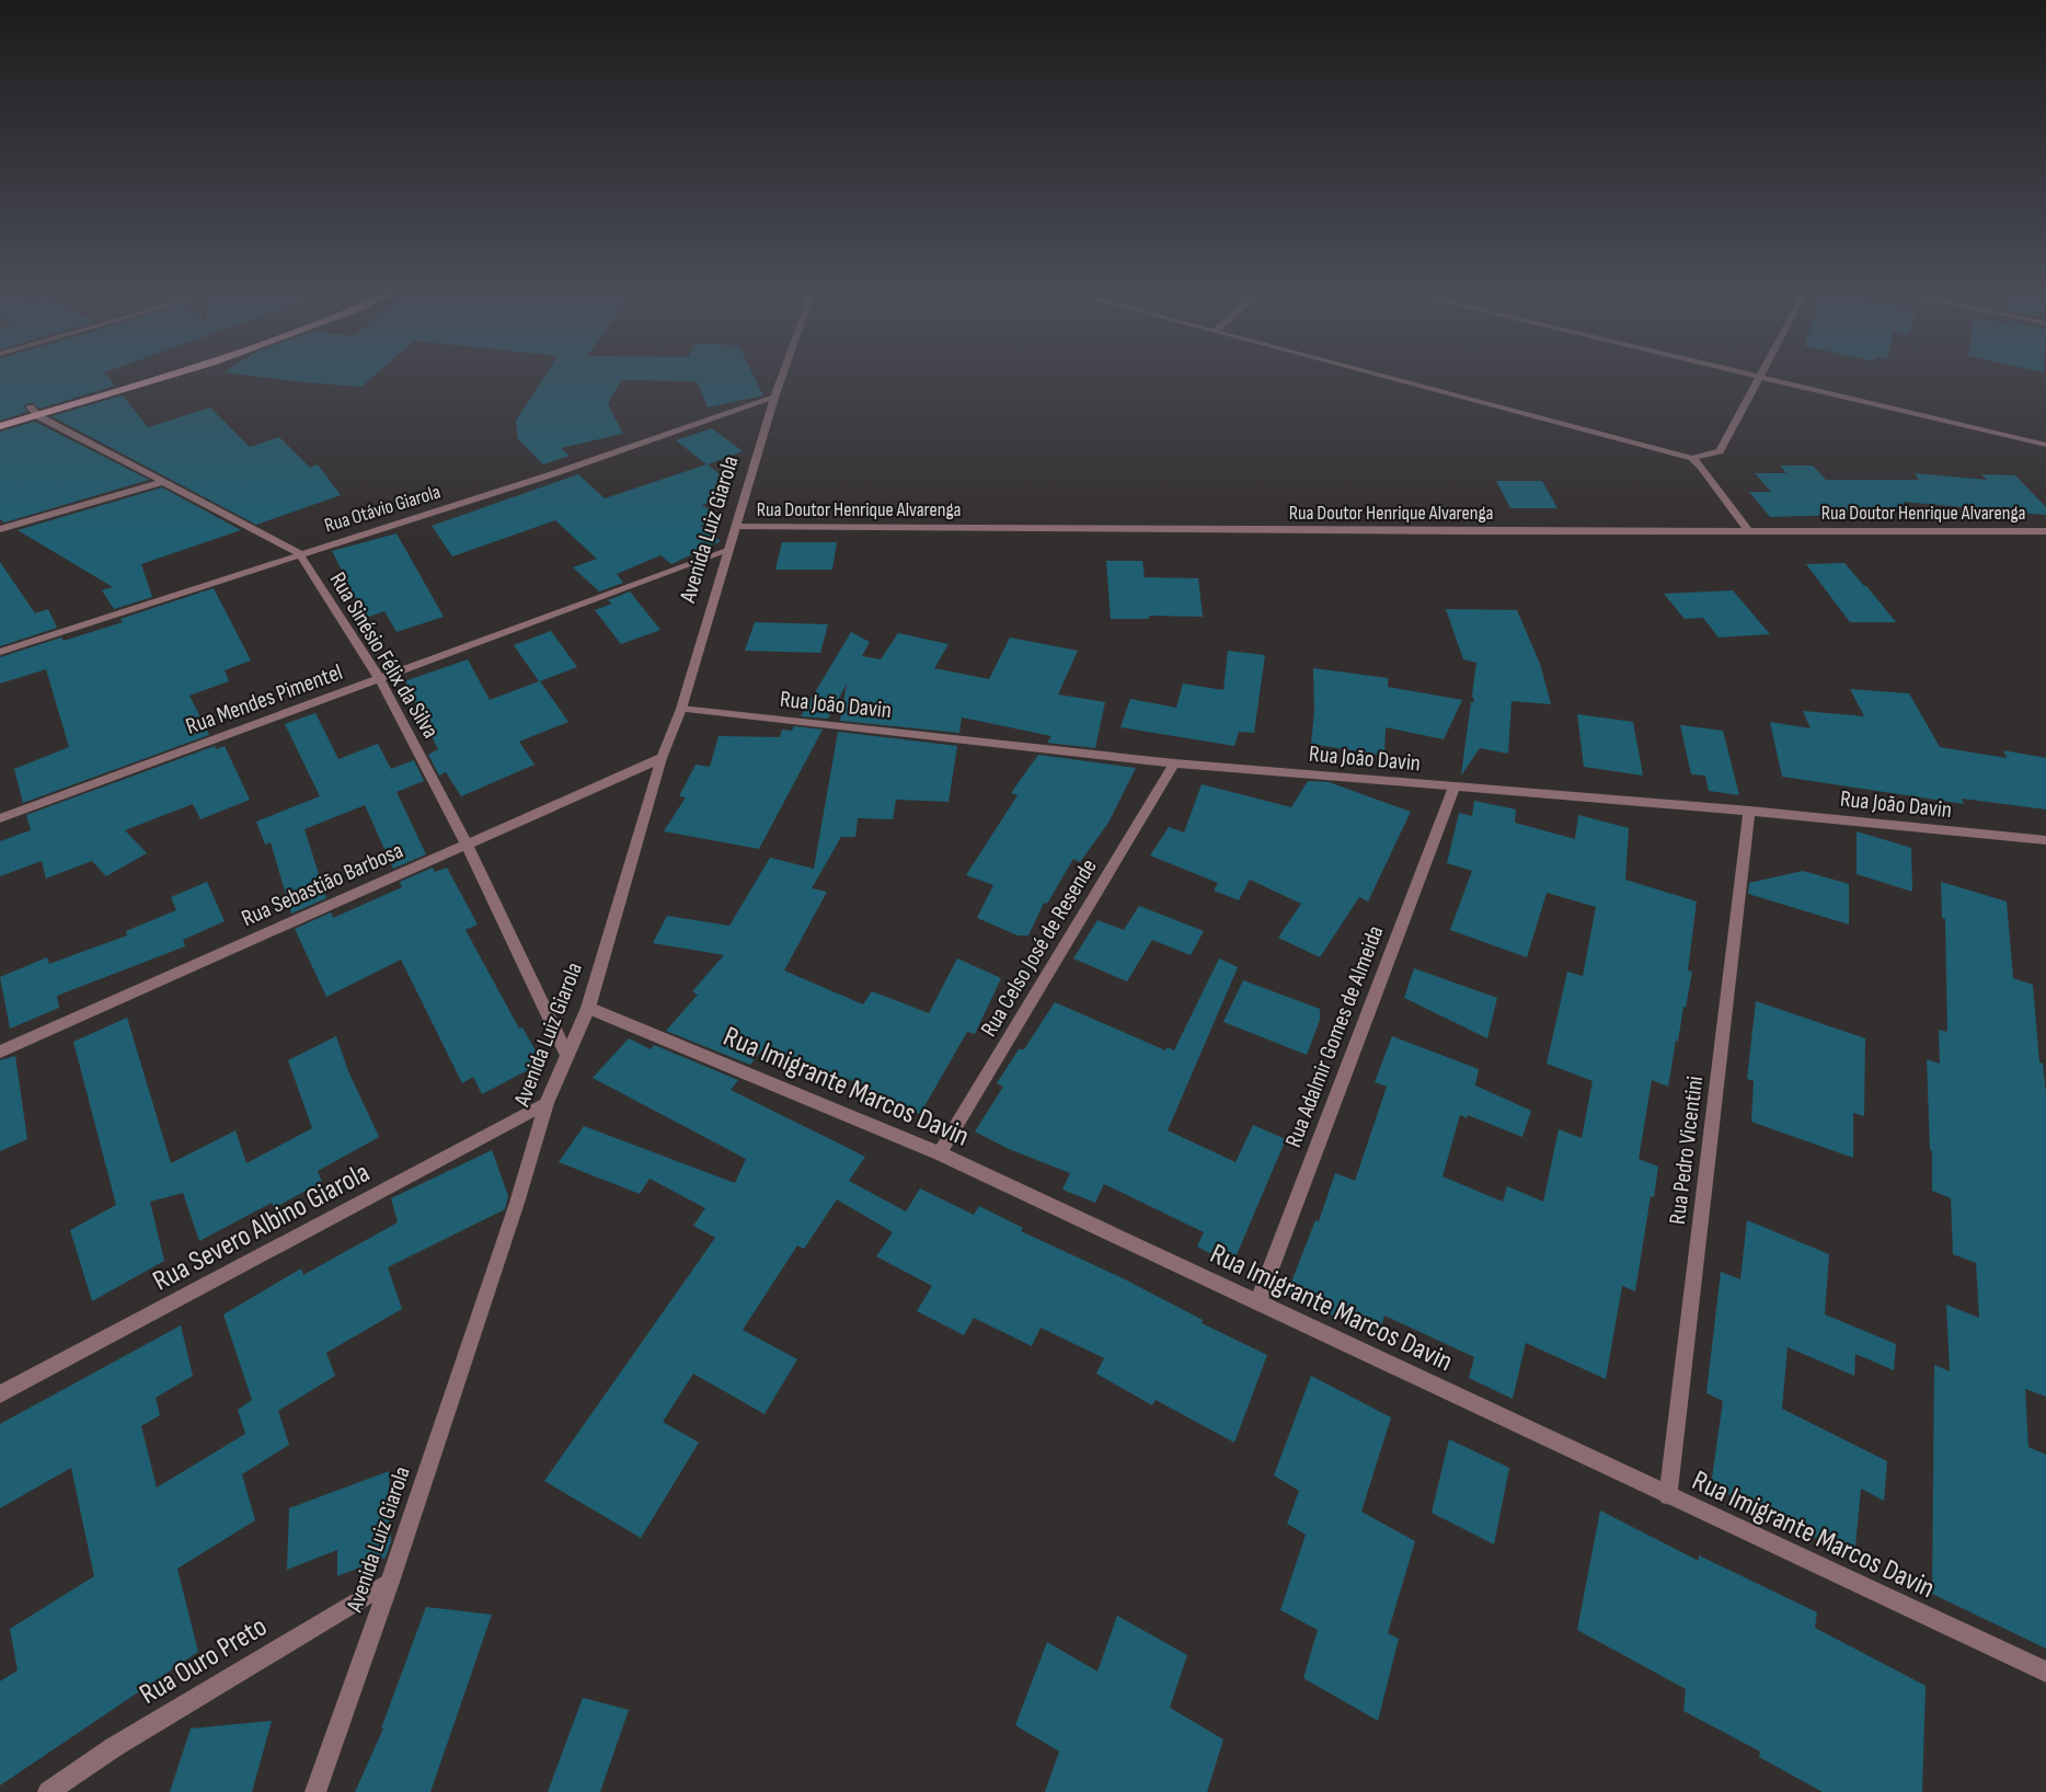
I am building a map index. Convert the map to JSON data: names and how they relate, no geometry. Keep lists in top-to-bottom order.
{
  "streets": {
    "street": [
      "Rua Otávio Giarola",
      "Rua Doutor Henrique Alvarenga",
      "Avenida Luiz Giarola",
      "Rua Sinésio Félix da Silva",
      "Rua Mendes Pimentel",
      "Rua João Davin",
      "Rua Sebastião Barbosa",
      "Rua Celso José de Resende",
      "Rua Adalmir Gomes de Almeida",
      "Rua Imigrante Marcos Davin",
      "Rua Pedro Vicentini",
      "Rua Severo Albino Giarola",
      "Rua Ouro Preto"
    ]
  },
  "crossings": [
    ["Rua Otávio Giarola", "Avenida Luiz Giarola"],
    ["Rua Otávio Giarola", "Rua Sinésio Félix da Silva"],
    ["Rua Doutor Henrique Alvarenga", "Avenida Luiz Giarola"],
    ["Avenida Luiz Giarola", "Rua Sinésio Félix da Silva"],
    ["Avenida Luiz Giarola", "Rua Mendes Pimentel"],
    ["Avenida Luiz Giarola", "Rua João Davin"],
    ["Avenida Luiz Giarola", "Rua Sebastião Barbosa"],
    ["Avenida Luiz Giarola", "Rua Imigrante Marcos Davin"],
    ["Avenida Luiz Giarola", "Rua Severo Albino Giarola"],
    ["Avenida Luiz Giarola", "Rua Ouro Preto"],
    ["Rua Sinésio Félix da Silva", "Rua Mendes Pimentel"],
    ["Rua Sinésio Félix da Silva", "Rua Sebastião Barbosa"],
    ["Rua João Davin", "Rua Celso José de Resende"],
    ["Rua João Davin", "Rua Adalmir Gomes de Almeida"],
    ["Rua João Davin", "Rua Pedro Vicentini"],
    ["Rua Celso José de Resende", "Rua Imigrante Marcos Davin"],
    ["Rua Adalmir Gomes de Almeida", "Rua Imigrante Marcos Davin"],
    ["Rua Imigrante Marcos Davin", "Rua Pedro Vicentini"]
  ]
}
